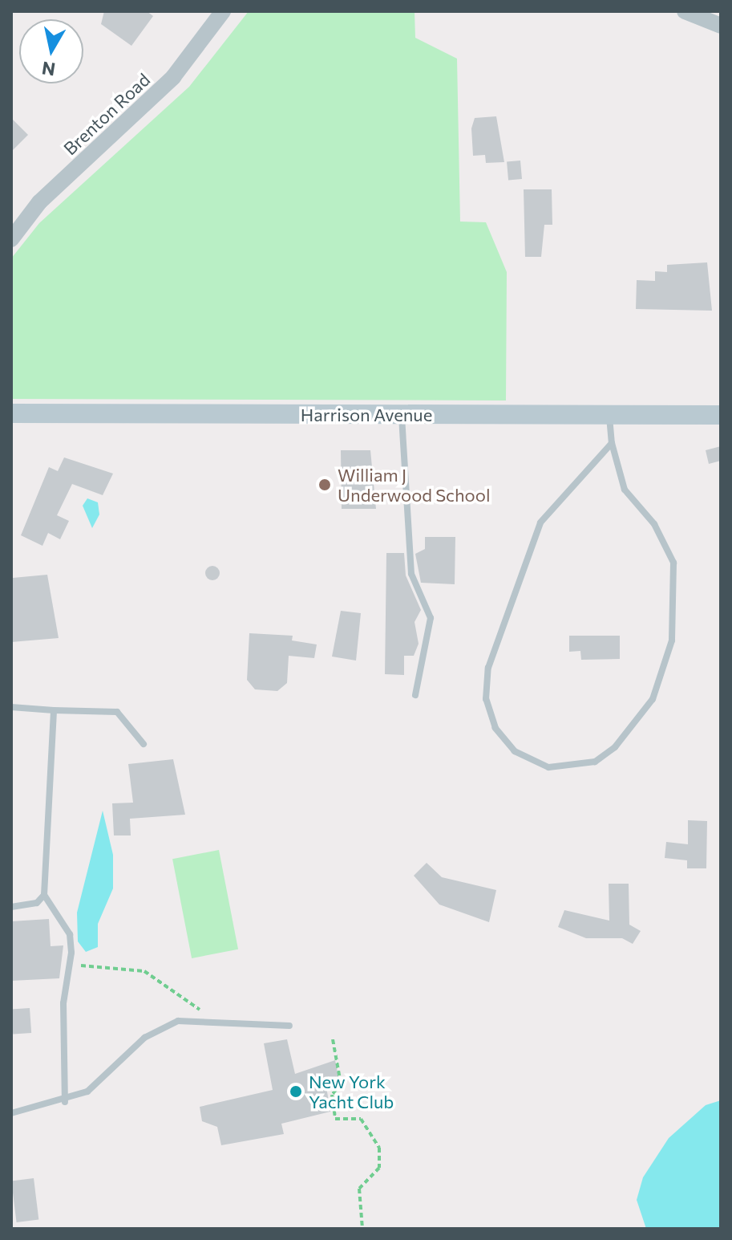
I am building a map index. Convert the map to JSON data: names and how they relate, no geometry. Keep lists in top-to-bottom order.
{
  "streets": {
    "main road": ["Harrison Avenue"],
    "street": ["Brenton Road"]
  },
  "places": ["William J Underwood School", "New York Yacht Club"],
  "north": "bottom"
}
